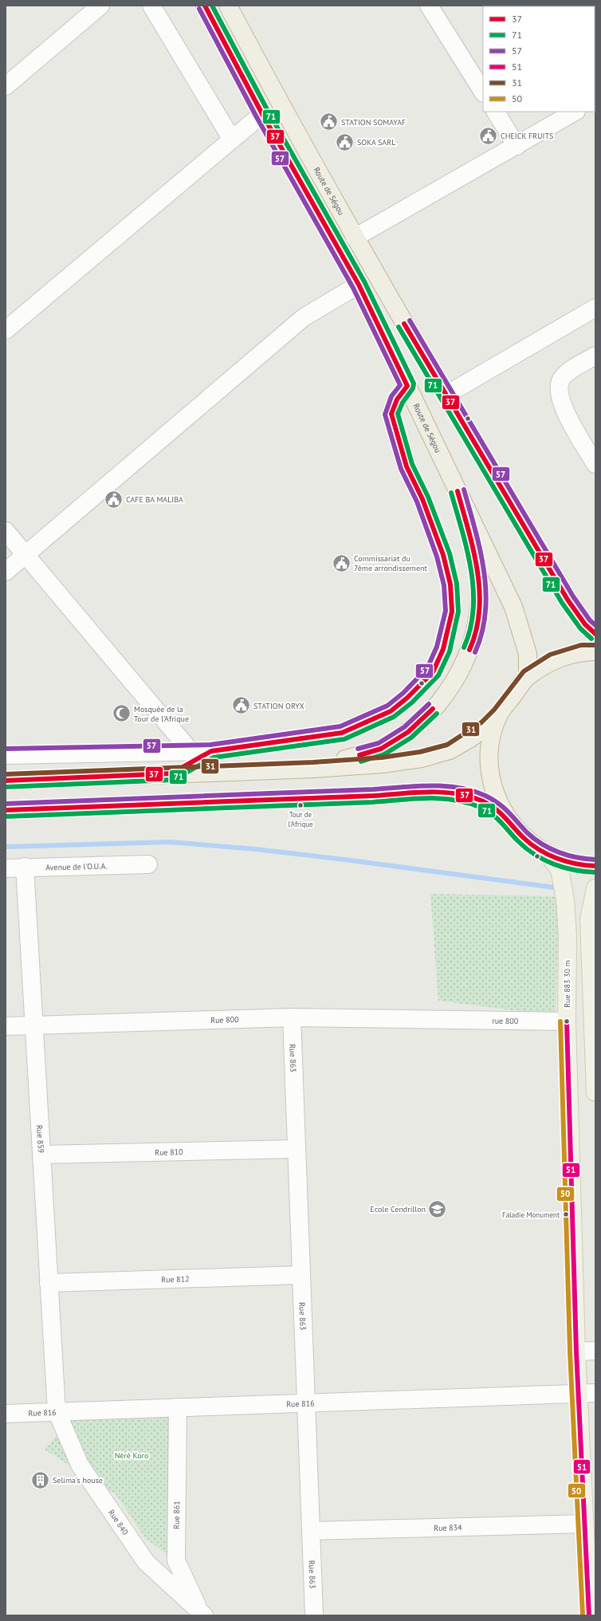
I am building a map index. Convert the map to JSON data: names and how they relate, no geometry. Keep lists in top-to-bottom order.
{
  "streets": {
    "highway": ["Route de Ségou"],
    "main road": ["Rue 883 30 m"],
    "street": [
      "Avenue de l'O.U.A.",
      "Rue 800",
      "rue 800",
      "Rue 863",
      "Rue 859",
      "Rue 810",
      "Rue 812",
      "Rue 816",
      "Rue 861",
      "Rue 840",
      "Rue 834"
    ]
  },
  "crossings": [
    ["Avenue de l'O.U.A.", "Rue 859"],
    ["Rue 883 30 m", "rue 800"],
    ["Rue 883 30 m", "Rue 816"],
    ["Rue 883 30 m", "Rue 834"],
    ["Rue 800", "rue 800"],
    ["Rue 800", "Rue 863"],
    ["Rue 800", "Rue 859"],
    ["Rue 863", "Rue 810"],
    ["Rue 863", "Rue 812"],
    ["Rue 863", "Rue 816"],
    ["Rue 863", "Rue 834"],
    ["Rue 859", "Rue 810"],
    ["Rue 859", "Rue 812"],
    ["Rue 859", "Rue 816"],
    ["Rue 859", "Rue 840"],
    ["Rue 816", "Rue 861"],
    ["Rue 816", "Rue 840"],
    ["Rue 861", "Rue 840"]
  ],
  "parks": ["Nèrè Koro"],
  "places": {
    "public building": [
      "STATION SOMAYAF",
      "CHEICK FRUITS",
      "SOKA SARL",
      "CAFE BA MALIBA",
      "Commissariat du 7ème arrondissement",
      "STATION ORYX"
    ],
    "mosque": ["Mosquée de la Tour de l'Afrique"],
    "other": ["Tour de l'Afrique", "Faladie Monument"],
    "school or university": ["Ecole Cendrillon"],
    "building": ["Selima's house"]
  },
  "lines": [
    "transit line 37",
    "transit line 71",
    "transit line 57",
    "transit line 31",
    "transit line 51",
    "transit line 50"
  ],
  "legend": [
    "37",
    "71",
    "57",
    "51",
    "31",
    "50"
  ]
}
